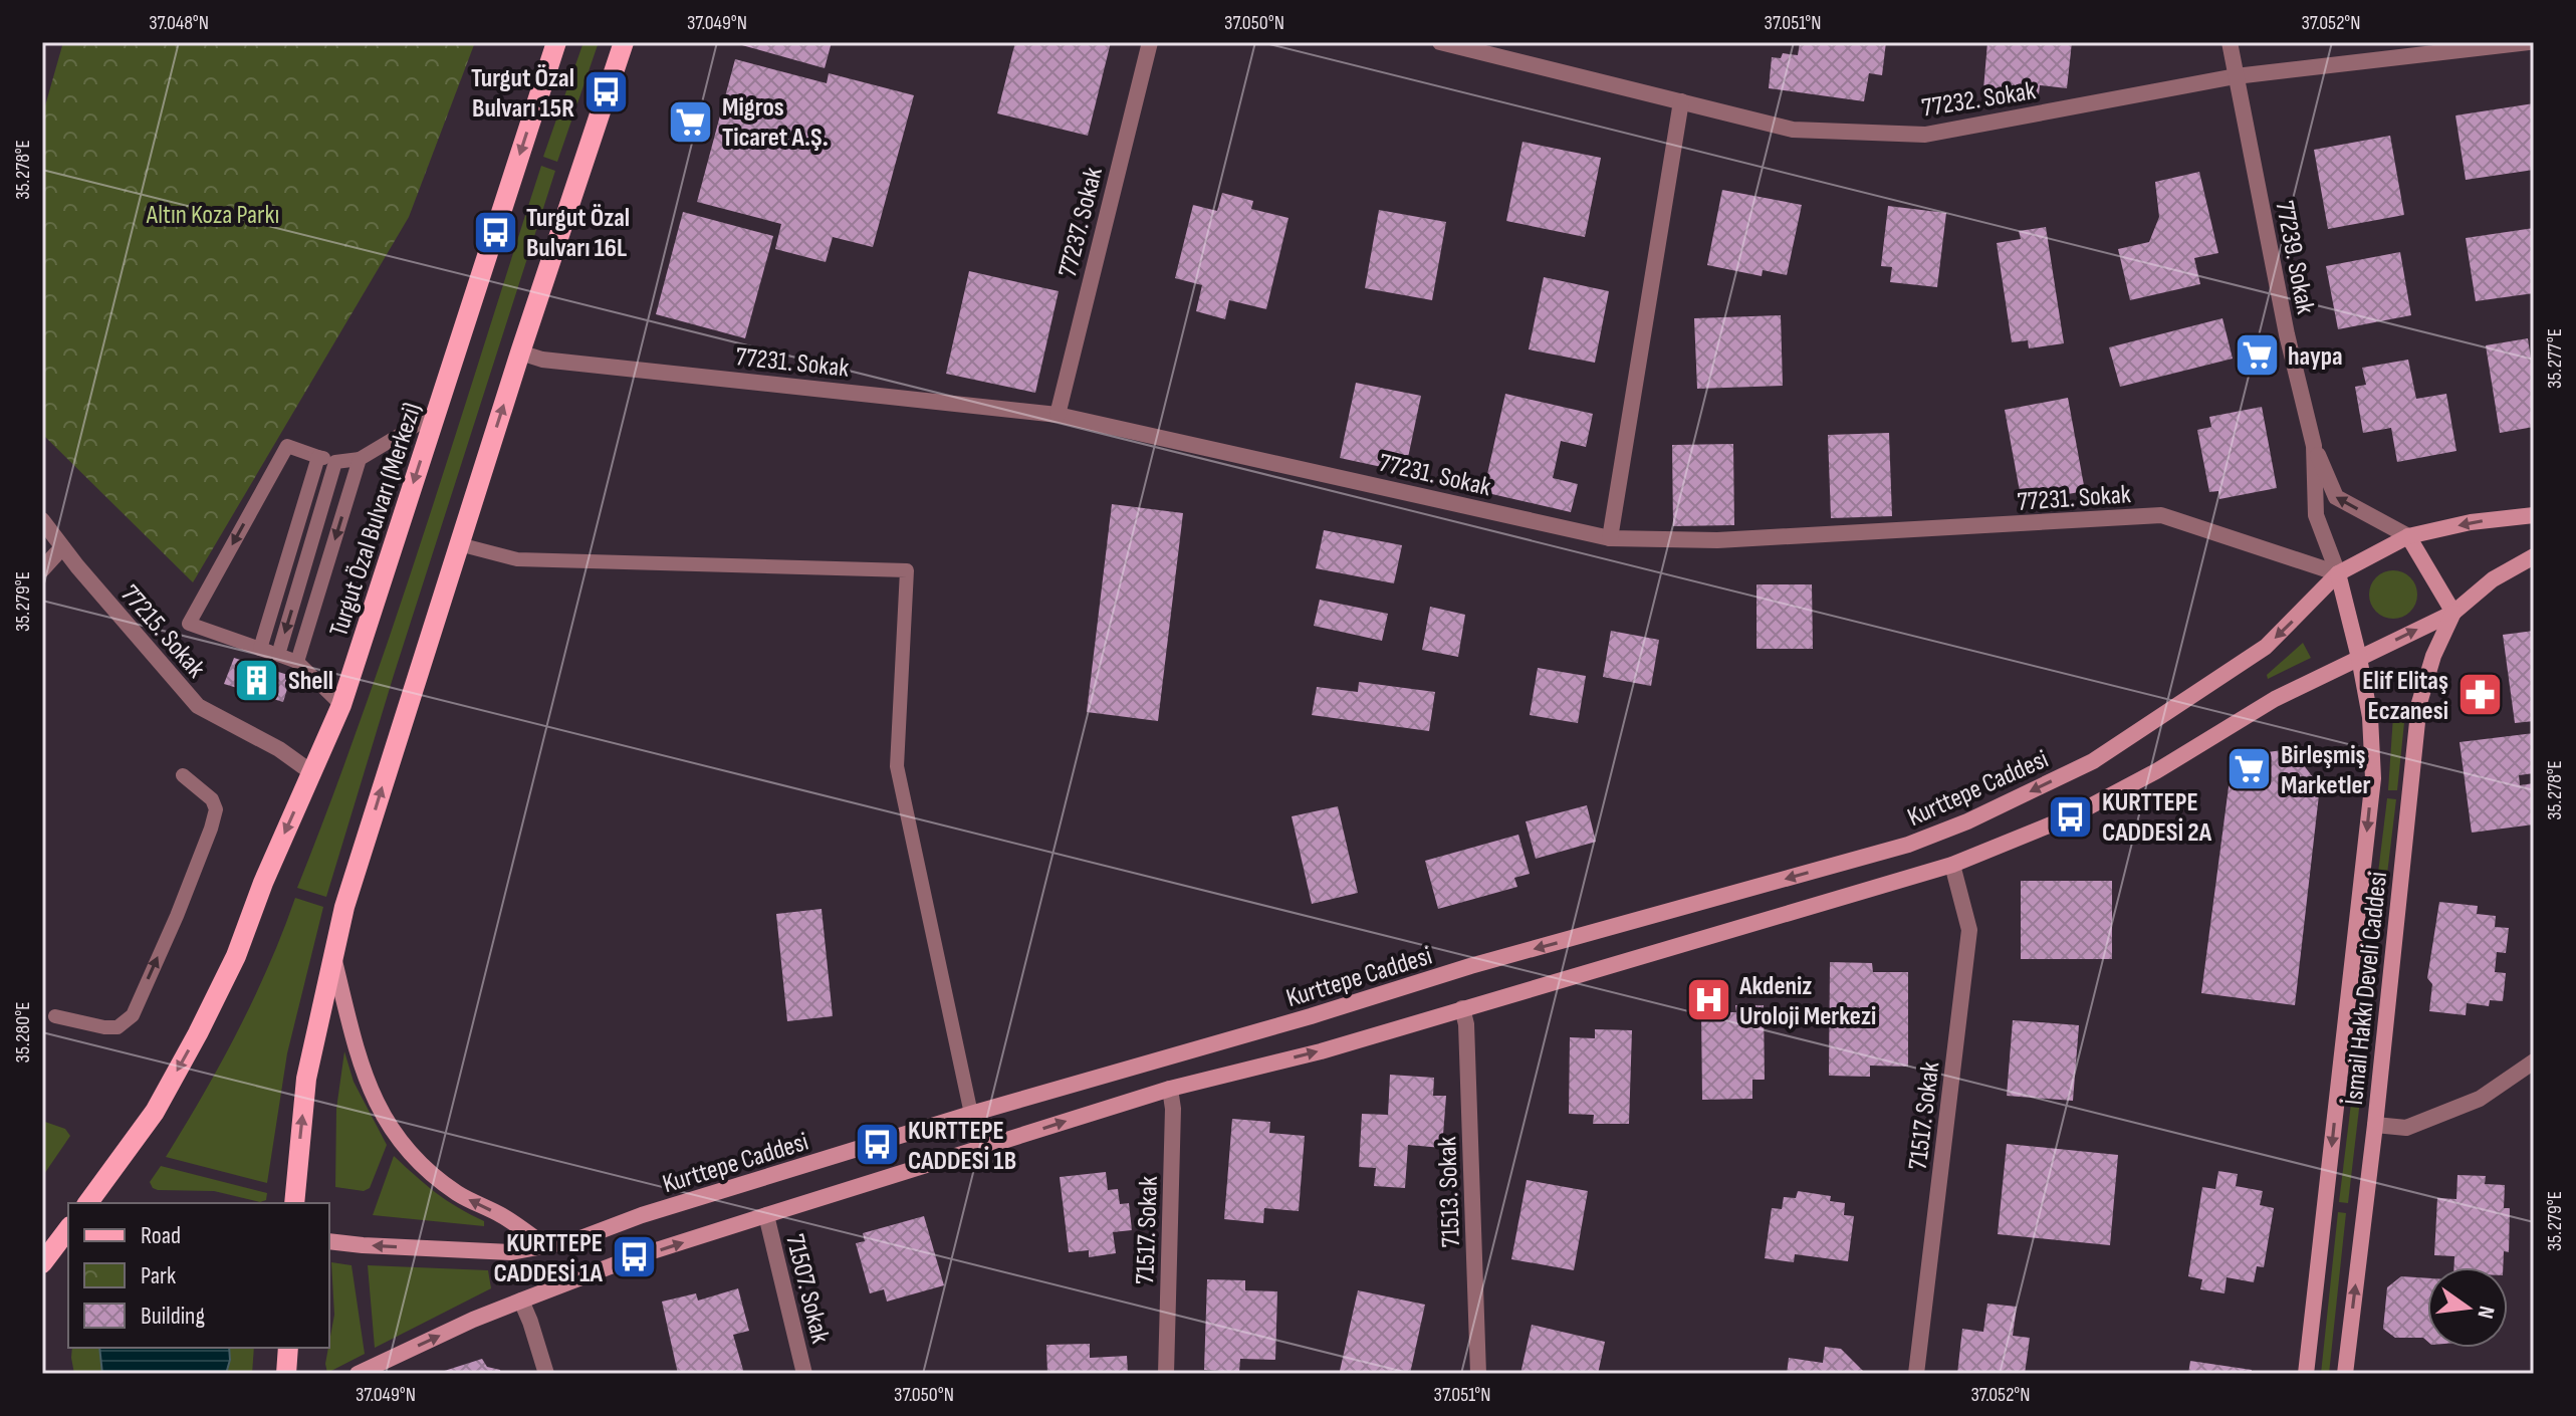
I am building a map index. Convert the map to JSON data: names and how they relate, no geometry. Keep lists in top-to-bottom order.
{
  "streets": {
    "main road": ["Turgut Özal Bulvarı (Merkezi)", "Kurttepe Caddesi", "İsmail Hakkı Develi Caddesi"],
    "street": [
      "77232. Sokak",
      "77237. Sokak",
      "77239. Sokak",
      "77231. Sokak",
      "77215. Sokak",
      "71517. Sokak",
      "71513. Sokak",
      "71507. Sokak"
    ]
  },
  "crossings": [
    ["77232. Sokak", "77239. Sokak"],
    ["77237. Sokak", "77231. Sokak"],
    ["77239. Sokak", "77231. Sokak"],
    ["77239. Sokak", "Kurttepe Caddesi"],
    ["77239. Sokak", "İsmail Hakkı Develi Caddesi"],
    ["77231. Sokak", "Kurttepe Caddesi"],
    ["77231. Sokak", "İsmail Hakkı Develi Caddesi"],
    ["Turgut Özal Bulvarı (Merkezi)", "77215. Sokak"],
    ["Kurttepe Caddesi", "İsmail Hakkı Develi Caddesi"]
  ],
  "parks": ["Altın Koza Parkı"],
  "places": {
    "bus stop": [
      "Turgut Özal Bulvarı 15R",
      "Turgut Özal Bulvarı 16L",
      "KURTTEPE CADDESİ 2A",
      "KURTTEPE CADDESİ 1B",
      "KURTTEPE CADDESİ 1A"
    ],
    "supermarket": ["Migros Ticaret A.Ş.", "haypa", "Birleşmiş Marketler"],
    "building": ["Shell"],
    "pharmacy": ["Elif Elitaş Eczanesi"],
    "hospital": ["Akdeniz Uroloji Merkezi"]
  },
  "legend": ["Road", "Park", "Building"],
  "north": "right",
  "coordinates": [
    "37.048°N",
    "37.049°N",
    "37.050°N",
    "37.051°N",
    "37.052°N",
    "35.278°E",
    "35.277°E",
    "35.279°E",
    "35.280°E"
  ]
}
